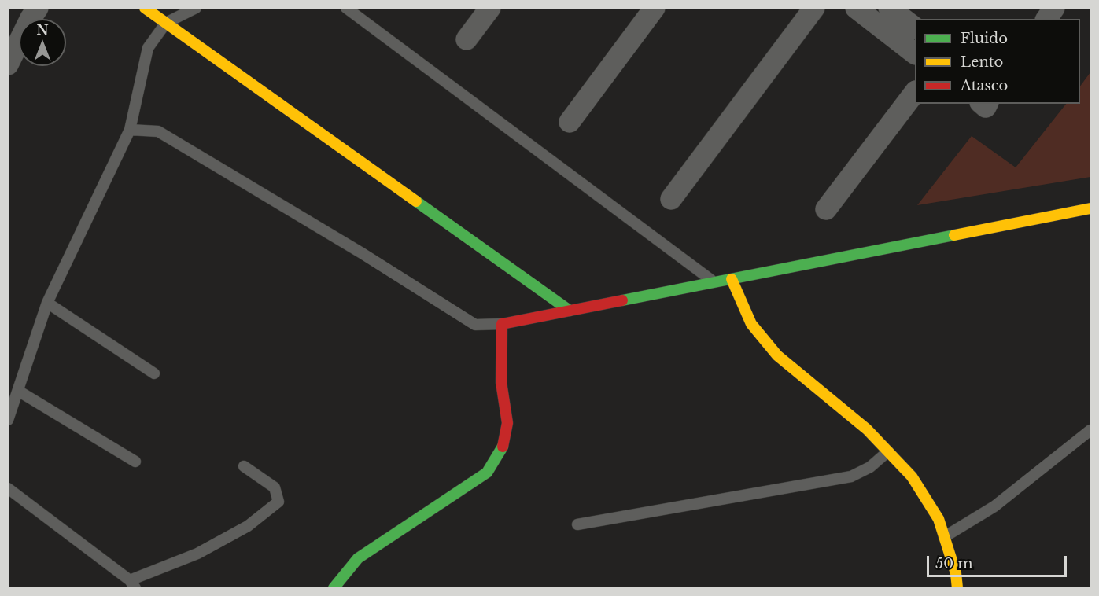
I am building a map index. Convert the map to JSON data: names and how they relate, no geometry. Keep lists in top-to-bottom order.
{
  "legend": ["Fluido", "Lento", "Atasco"],
  "scale_bar": "50 m",
  "north": "top"
}
